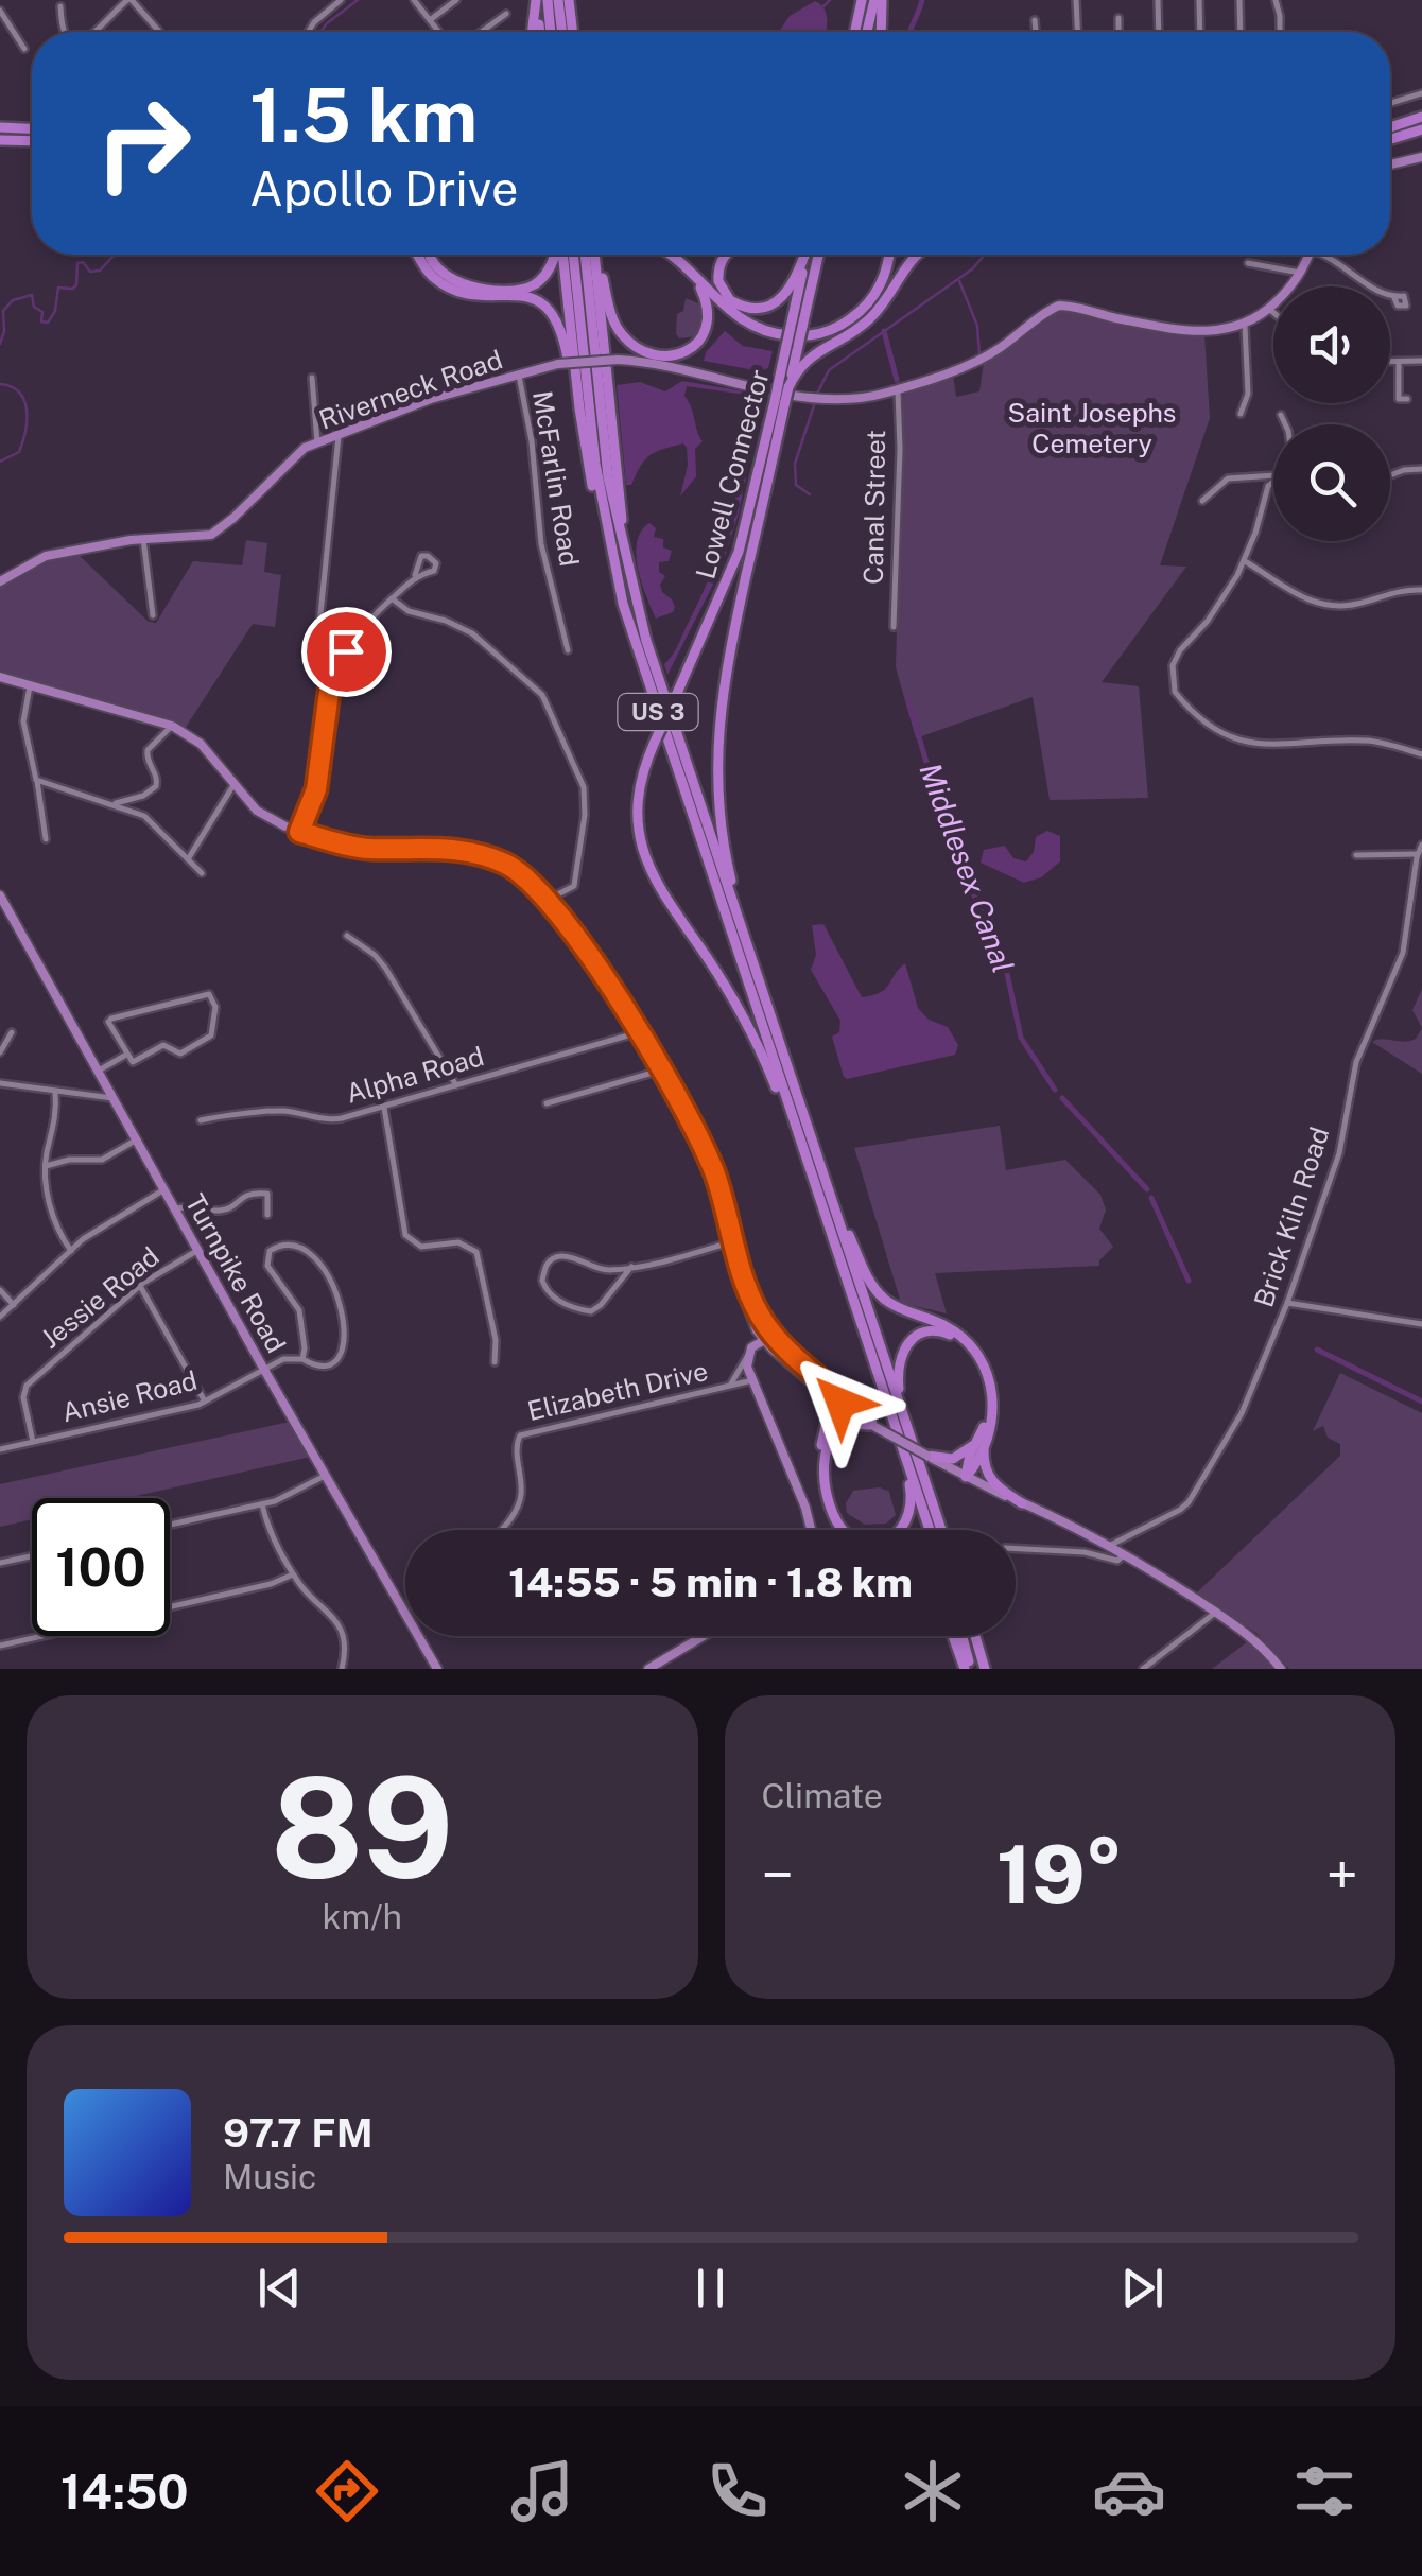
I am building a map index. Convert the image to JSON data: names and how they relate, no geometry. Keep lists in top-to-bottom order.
{
  "streets": {
    "highway": ["Lowell Connector", "US 3"],
    "main road": ["Riverneck Road", "Turnpike Road"],
    "street": [
      "McFarlin Road",
      "Canal Street",
      "Alpha Road",
      "Brick Kiln Road",
      "Jessie Road",
      "Elizabeth Drive",
      "Ansie Road"
    ]
  },
  "crossings": [
    ["Riverneck Road", "McFarlin Road"],
    ["Riverneck Road", "Canal Street"],
    ["Lowell Connector", "US 3"],
    ["Turnpike Road", "Jessie Road"],
    ["Turnpike Road", "Ansie Road"],
    ["Jessie Road", "Ansie Road"]
  ],
  "water": ["Middlesex Canal"],
  "parks": ["Saint Josephs Cemetery"],
  "page": {
    "turn": ["1.5 km", "Apollo Drive"],
    "limit": "100",
    "trip": "14:55 · 5 min · 1.8 km",
    "tile": [
      ["89", "km/h"],
      "Climate"
    ],
    "heat": ["−", "19°", "+"],
    "song": ["97.7 FM", "Music"],
    "tabs": "14:50"
  }
}
